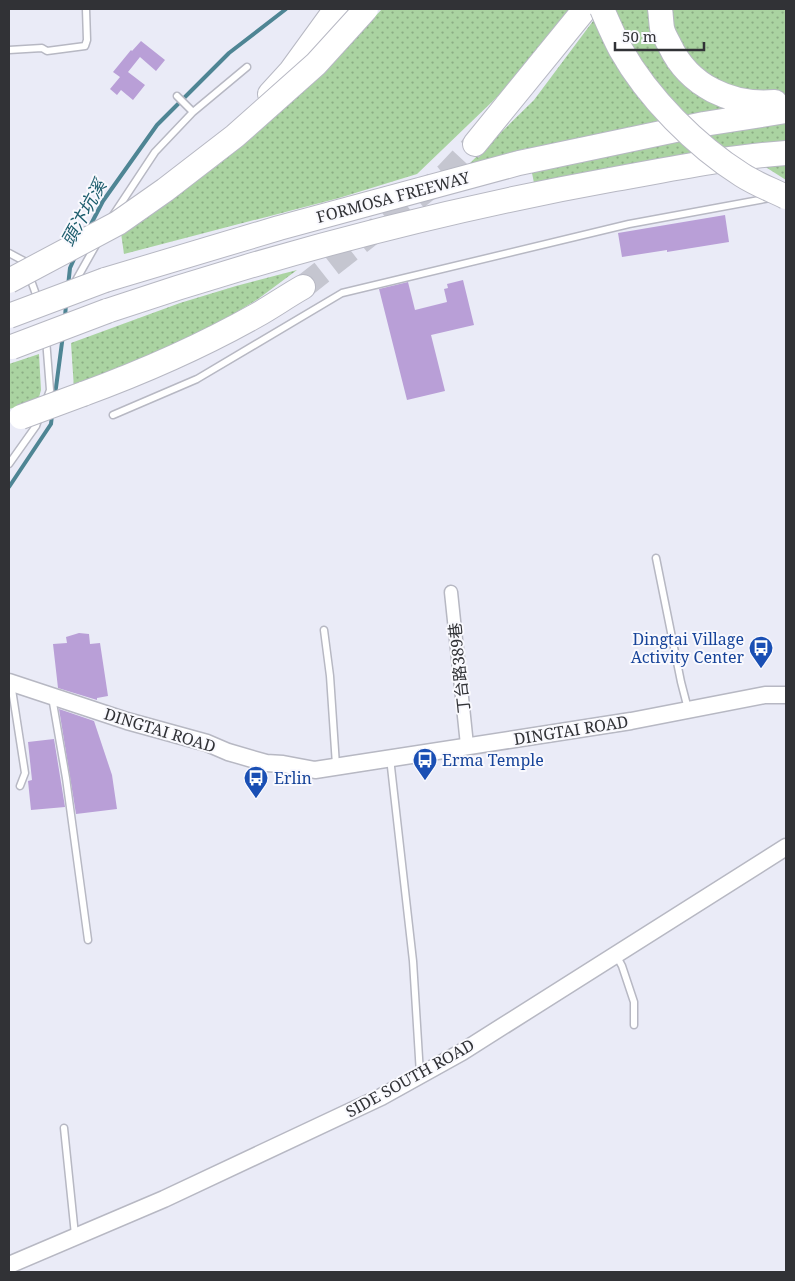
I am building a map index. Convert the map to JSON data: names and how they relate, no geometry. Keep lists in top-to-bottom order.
{
  "streets": {
    "highway": ["FORMOSA FREEWAY"],
    "street": ["丁台路389巷", "DINGTAI ROAD", "SIDE SOUTH ROAD"]
  },
  "crossings": [
    ["丁台路389巷", "DINGTAI ROAD"]
  ],
  "water": ["頭汴坑溪"],
  "places": {
    "bus stop": ["Dingtai Village Activity Center", "Erma Temple", "Erlin"]
  },
  "scale_bar": "50 m"
}
